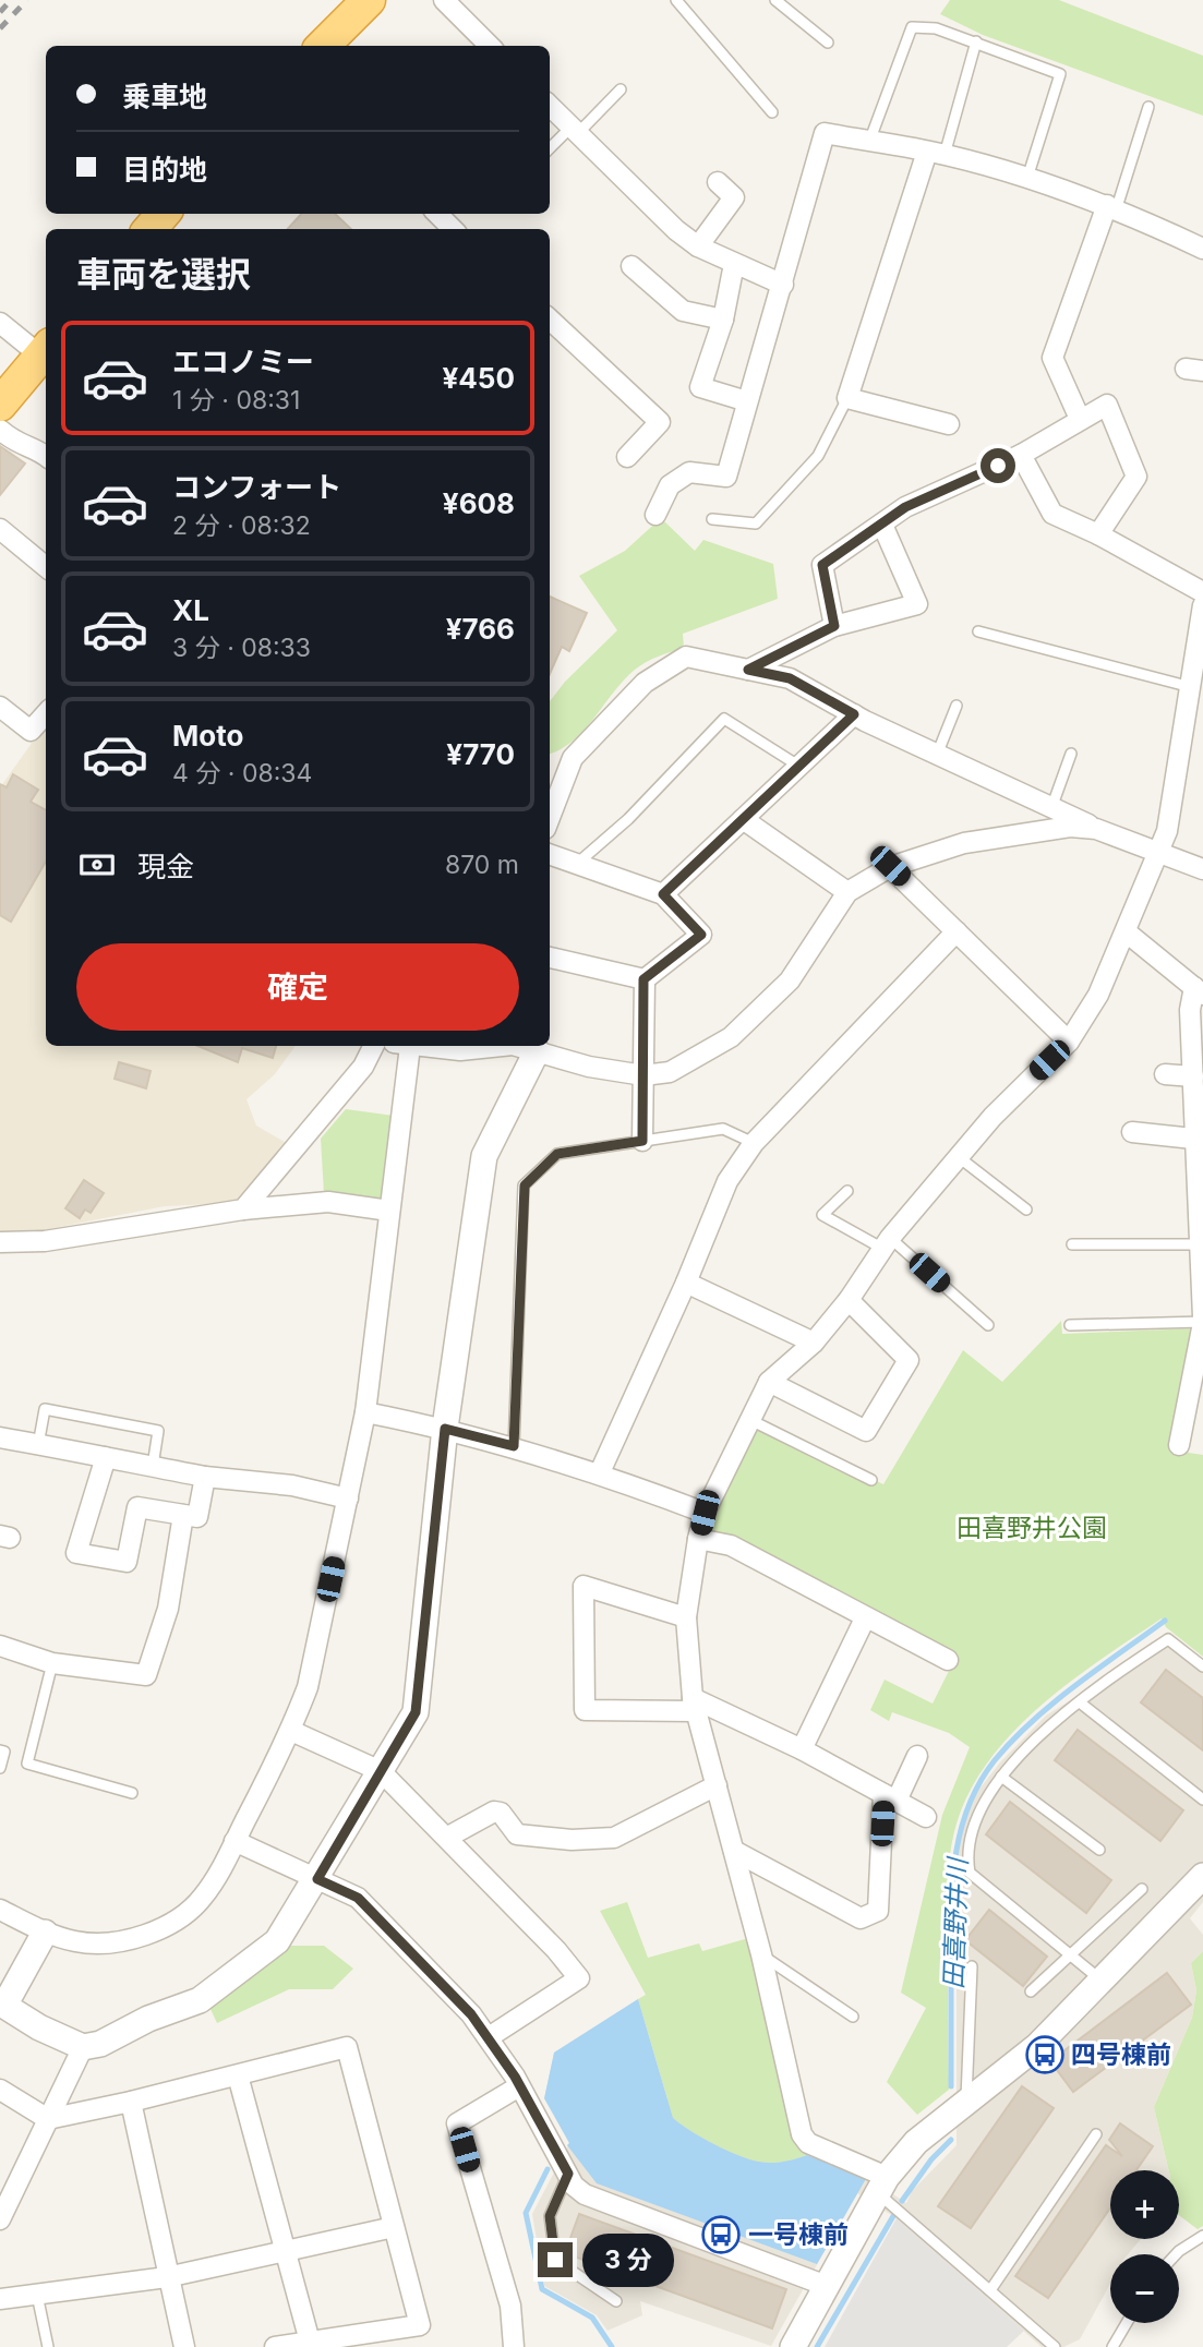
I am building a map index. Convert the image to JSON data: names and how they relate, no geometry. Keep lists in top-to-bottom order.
{
  "water": ["田喜野井川"],
  "parks": ["田喜野井公園"],
  "places": {
    "bus stop": ["四号棟前", "一号棟前"]
  },
  "page": {
    "banner": ["乗車地", "目的地"],
    "heading": "車両を選択",
    "list": [
      {
        "name": "エコノミー",
        "note": "1 分 · 08:31",
        "value": "¥450"
      },
      {
        "name": "コンフォート",
        "note": "2 分 · 08:32",
        "value": "¥608"
      },
      {
        "name": "XL",
        "note": "3 分 · 08:33",
        "value": "¥766"
      },
      {
        "name": "Moto",
        "note": "4 分 · 08:34",
        "value": "¥770"
      }
    ],
    "pay": ["現金", "870 m"],
    "buttons": "確定",
    "map_buttons": ["+", "−"],
    "bubble": "3 分"
  }
}
